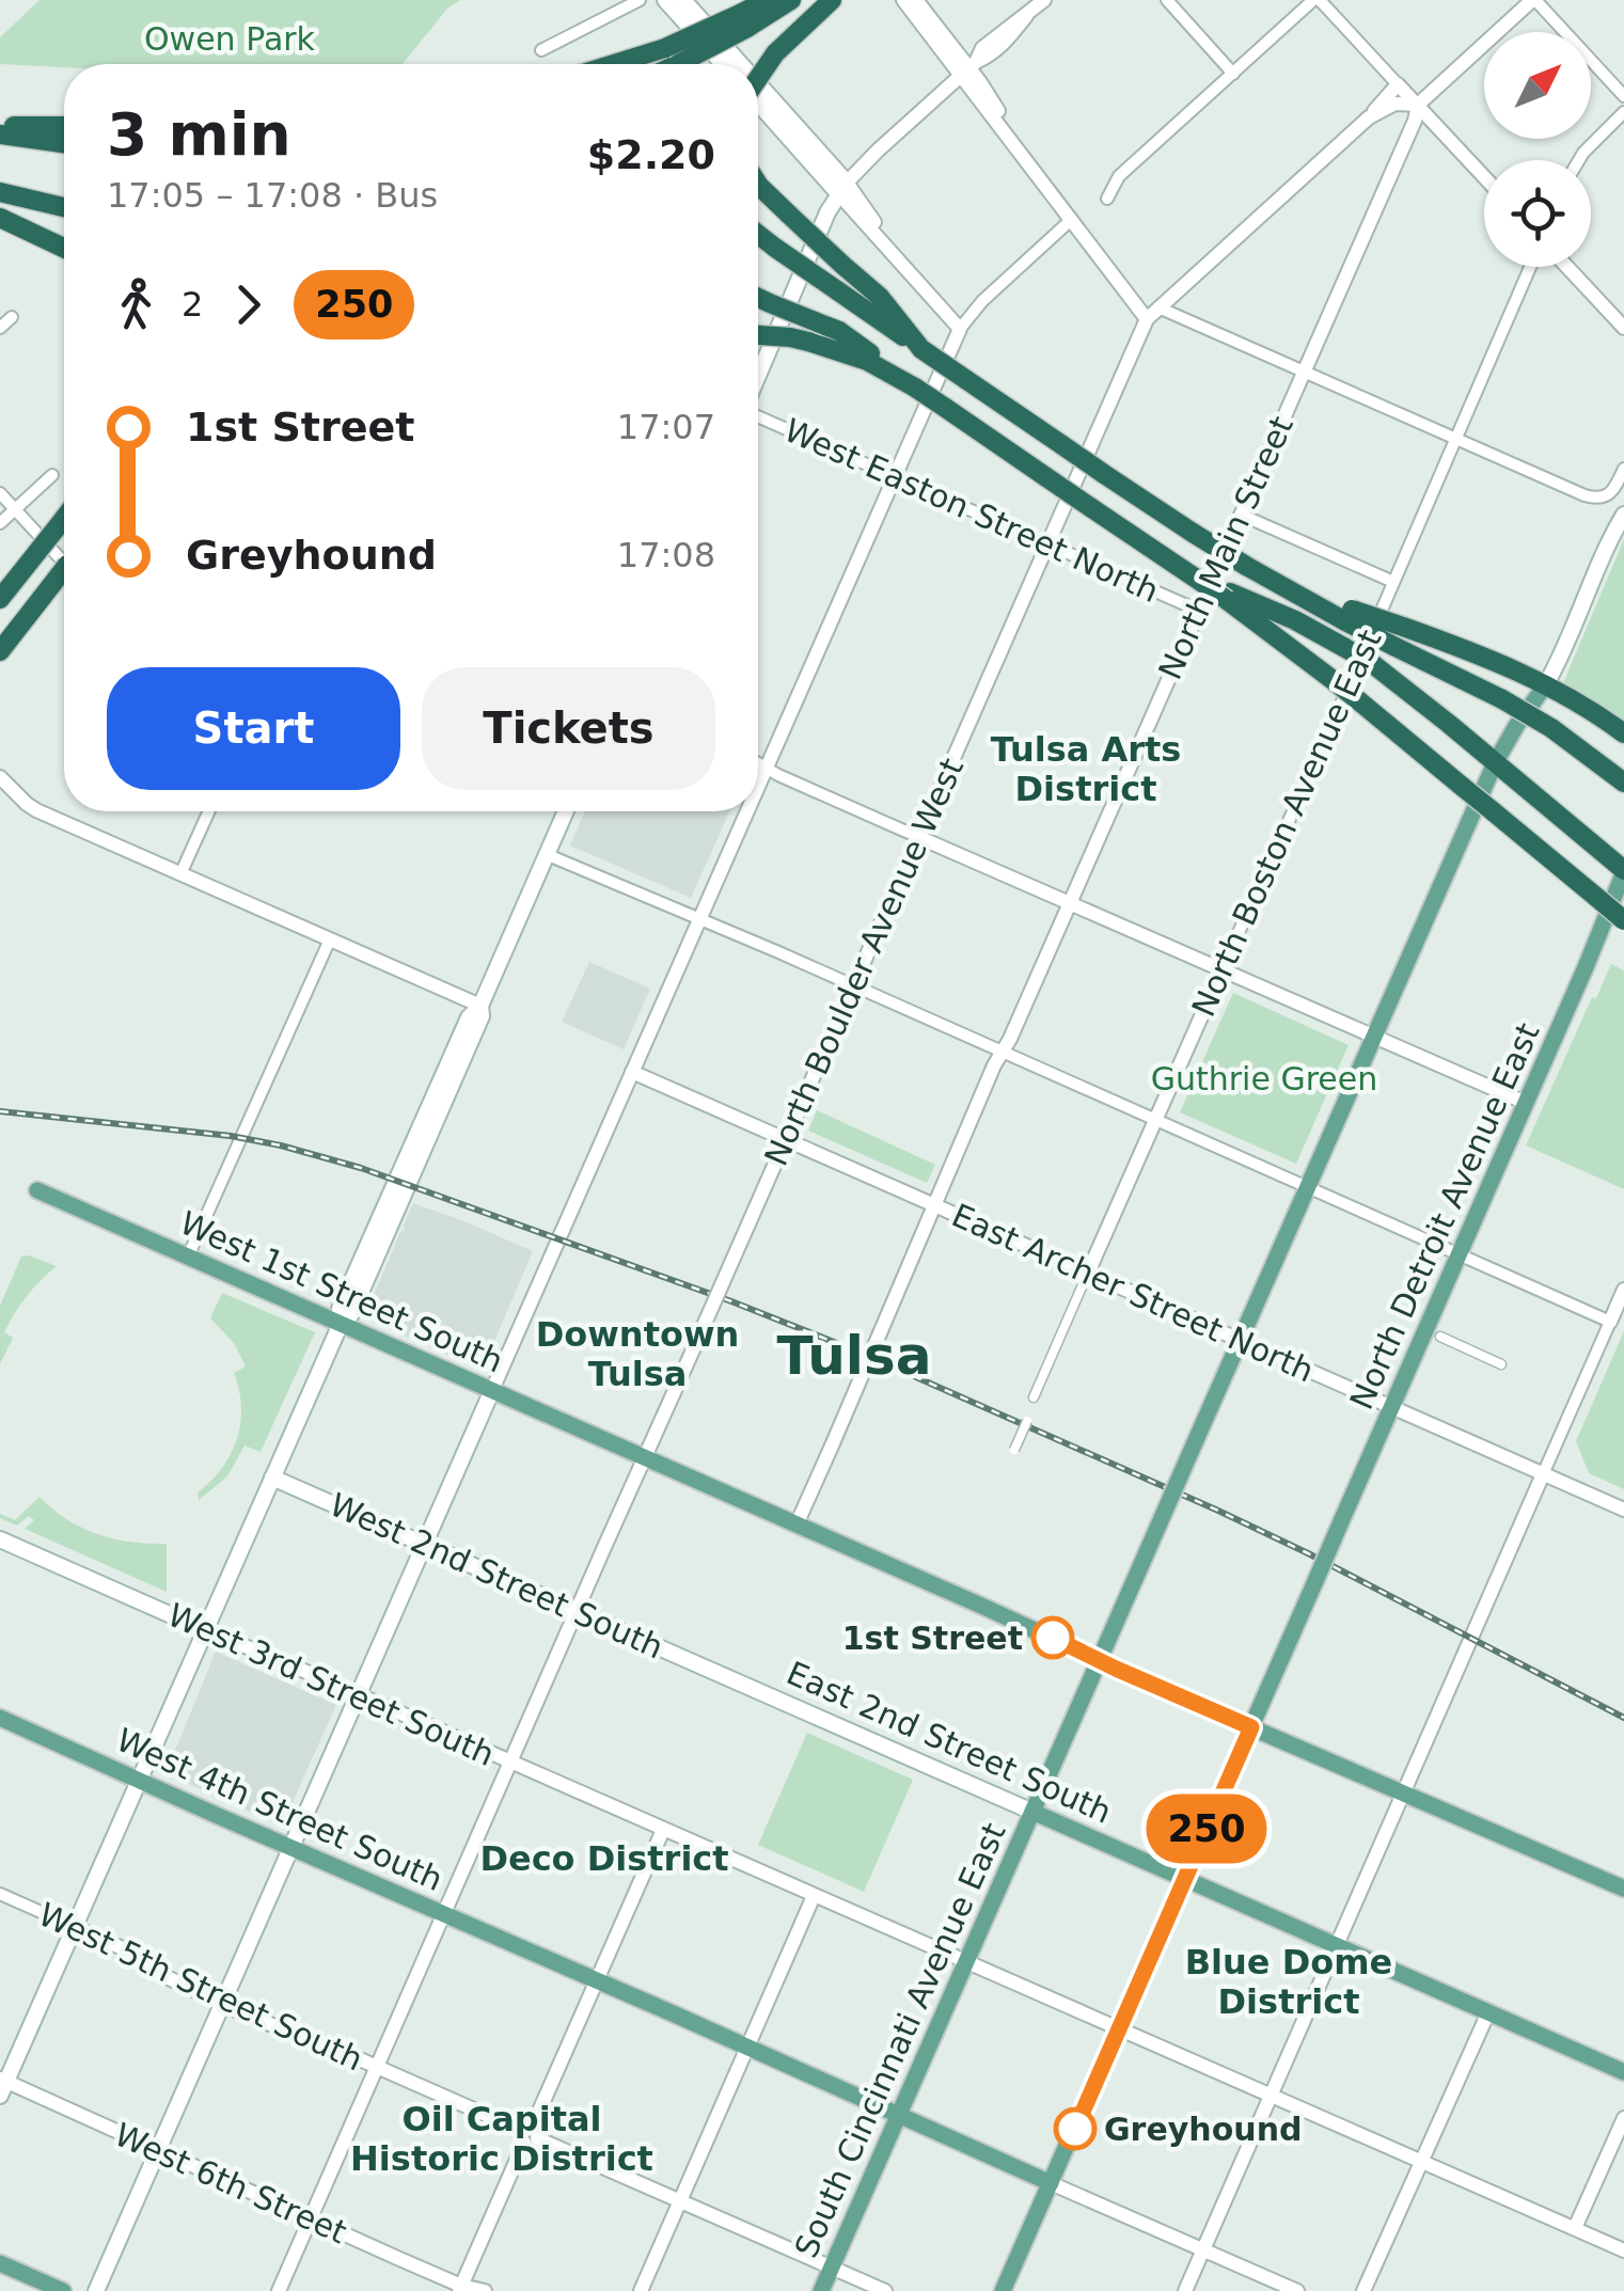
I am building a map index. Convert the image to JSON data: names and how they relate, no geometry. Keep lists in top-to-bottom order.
{
  "streets": {
    "main road": [
      "North Detroit Avenue East",
      "West 1st Street South",
      "West 2nd Street South",
      "West 3rd Street South",
      "East 2nd Street South",
      "West 4th Street South",
      "South Cincinnati Avenue East"
    ],
    "street": [
      "West Easton Street North",
      "North Main Street",
      "North Boston Avenue East",
      "North Boulder Avenue West",
      "East Archer Street North",
      "West 5th Street South",
      "West 6th Street"
    ]
  },
  "crossings": [
    ["West Easton Street North", "North Main Street"],
    ["West Easton Street North", "North Boulder Avenue West"],
    ["North Main Street", "North Boulder Avenue West"],
    ["North Main Street", "West 1st Street South"],
    ["North Main Street", "East Archer Street North"],
    ["North Boston Avenue East", "East Archer Street North"],
    ["North Boulder Avenue West", "West 1st Street South"],
    ["North Boulder Avenue West", "East Archer Street North"],
    ["North Boulder Avenue West", "West 2nd Street South"],
    ["North Boulder Avenue West", "West 3rd Street South"],
    ["North Boulder Avenue West", "West 4th Street South"],
    ["North Boulder Avenue West", "West 5th Street South"],
    ["North Boulder Avenue West", "West 6th Street"],
    ["North Detroit Avenue East", "West 1st Street South"],
    ["North Detroit Avenue East", "East Archer Street North"],
    ["North Detroit Avenue East", "West 3rd Street South"],
    ["North Detroit Avenue East", "East 2nd Street South"],
    ["North Detroit Avenue East", "West 4th Street South"],
    ["West 1st Street South", "South Cincinnati Avenue East"],
    ["East Archer Street North", "South Cincinnati Avenue East"],
    ["West 2nd Street South", "East 2nd Street South"],
    ["West 3rd Street South", "South Cincinnati Avenue East"],
    ["East 2nd Street South", "South Cincinnati Avenue East"],
    ["West 4th Street South", "South Cincinnati Avenue East"],
    ["West 5th Street South", "South Cincinnati Avenue East"]
  ],
  "districts": [
    "Tulsa Arts District",
    "Downtown Tulsa",
    "Tulsa",
    "Deco District",
    "Blue Dome District",
    "Oil Capital Historic District"
  ],
  "parks": ["Owen Park", "Guthrie Green"],
  "places": ["1st Street", "Greyhound"],
  "lines": ["bus line 250"],
  "north": "top right",
  "page": {
    "on_map": "250",
    "heading": ["3 min", "17:05 – 17:08 · Bus", "$2.20"],
    "legs": ["2", "250"],
    "list": [
      {
        "name": "1st Street",
        "value": "17:07"
      },
      {
        "name": "Greyhound",
        "value": "17:08"
      }
    ],
    "buttons": ["Start", "Tickets"]
  }
}
